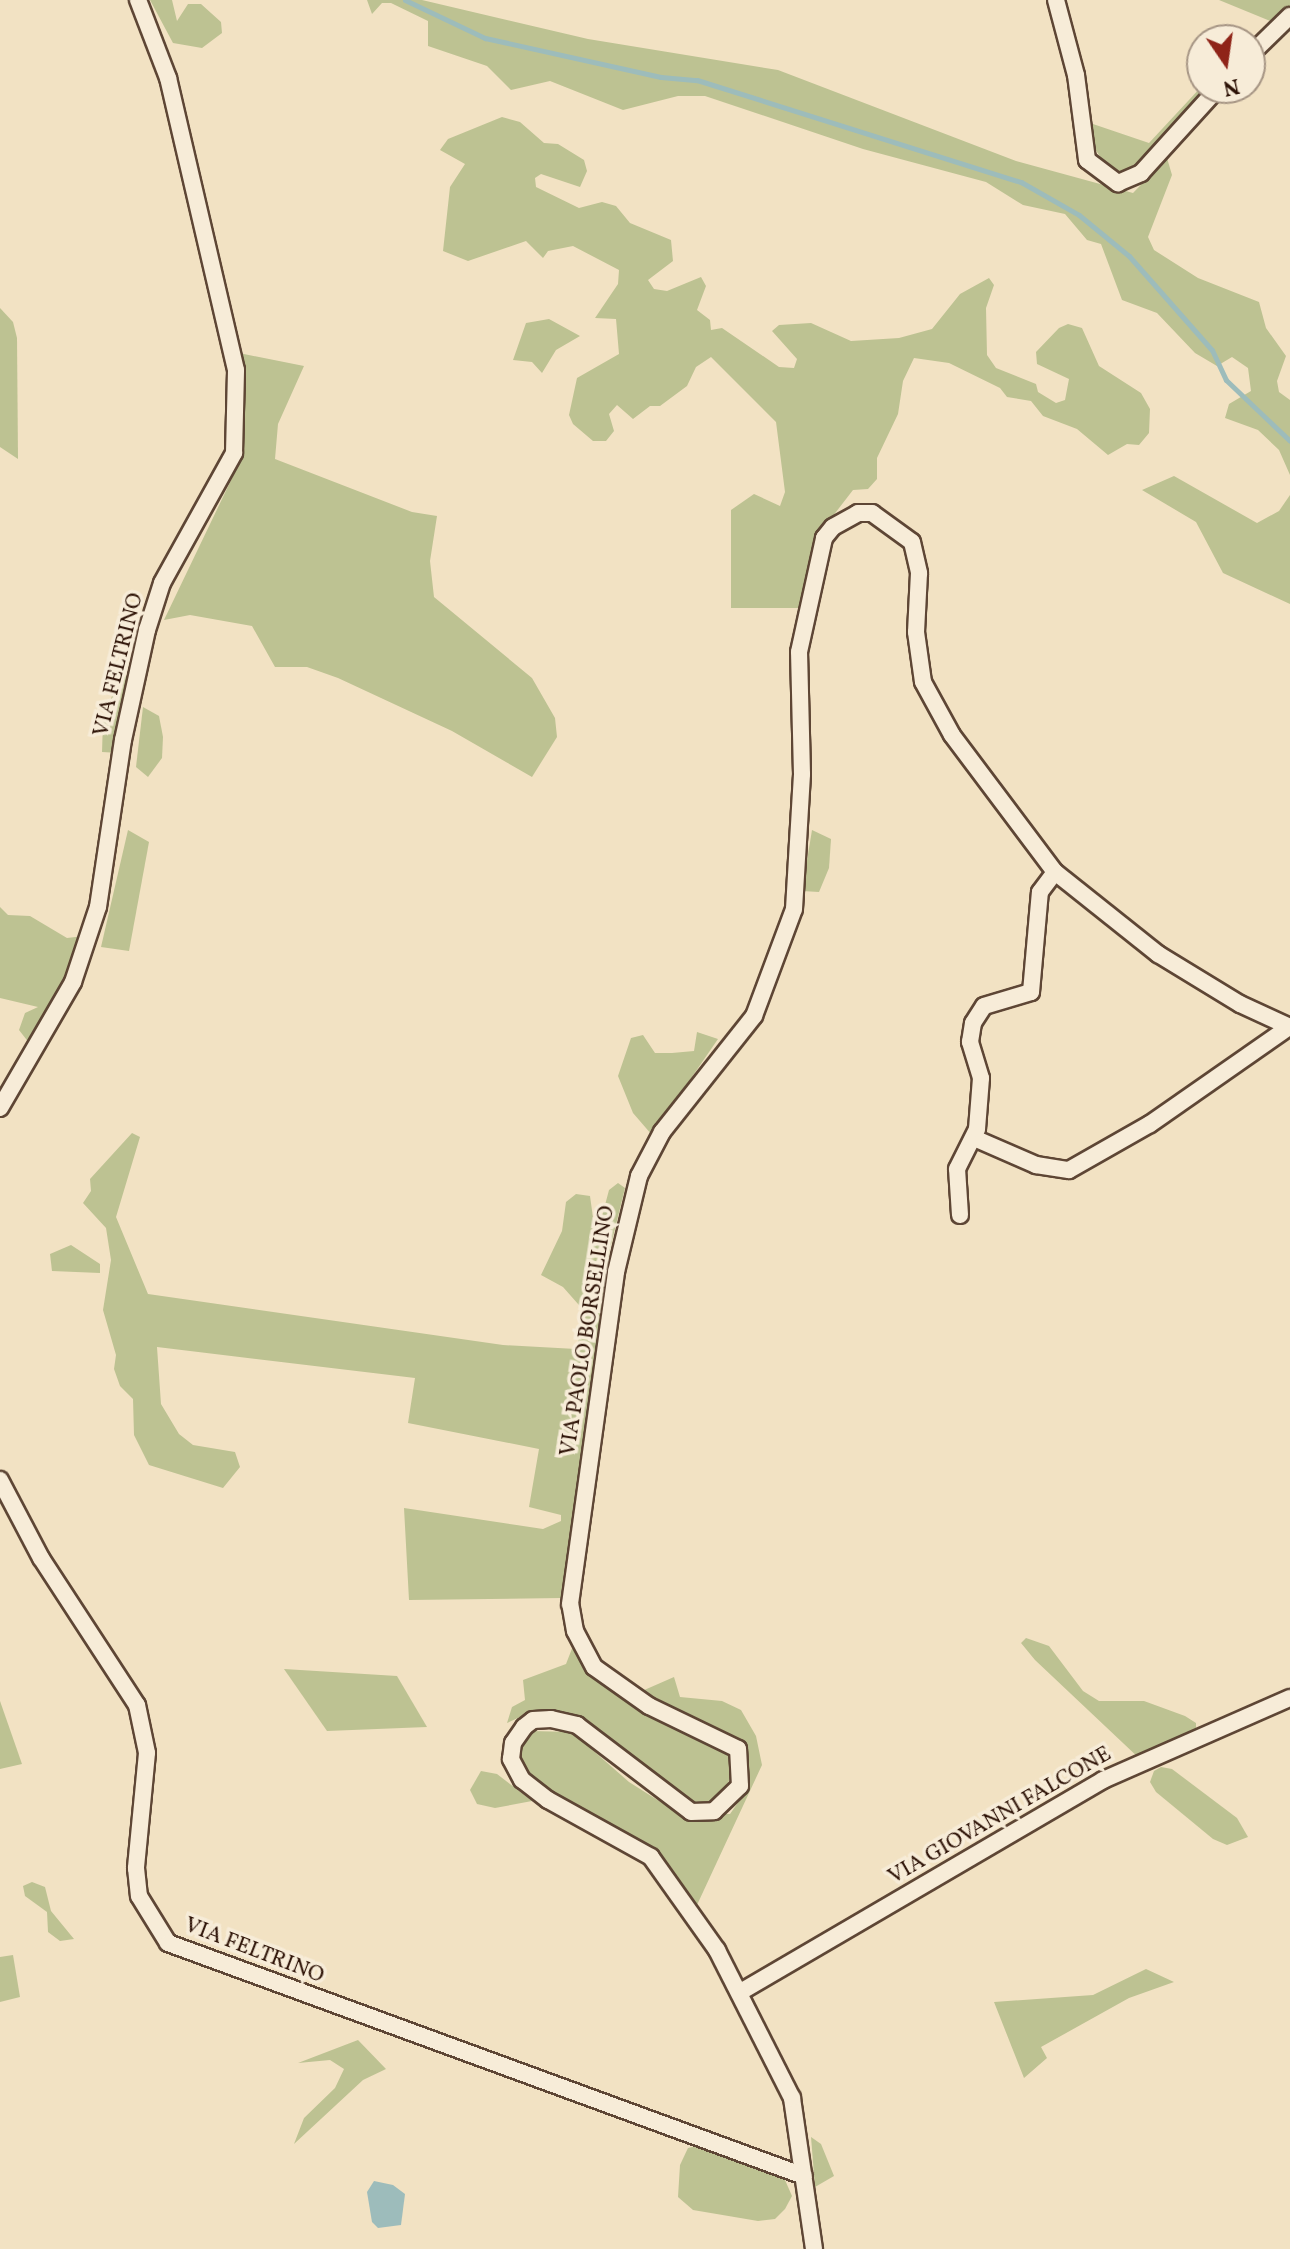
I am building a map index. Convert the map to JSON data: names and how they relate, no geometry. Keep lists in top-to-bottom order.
{
  "streets": {
    "street": ["VIA FELTRINO", "VIA PAOLO BORSELLINO", "VIA GIOVANNI FALCONE"]
  },
  "crossings": [
    ["VIA FELTRINO", "VIA PAOLO BORSELLINO"],
    ["VIA PAOLO BORSELLINO", "VIA GIOVANNI FALCONE"]
  ],
  "north": "bottom"
}
